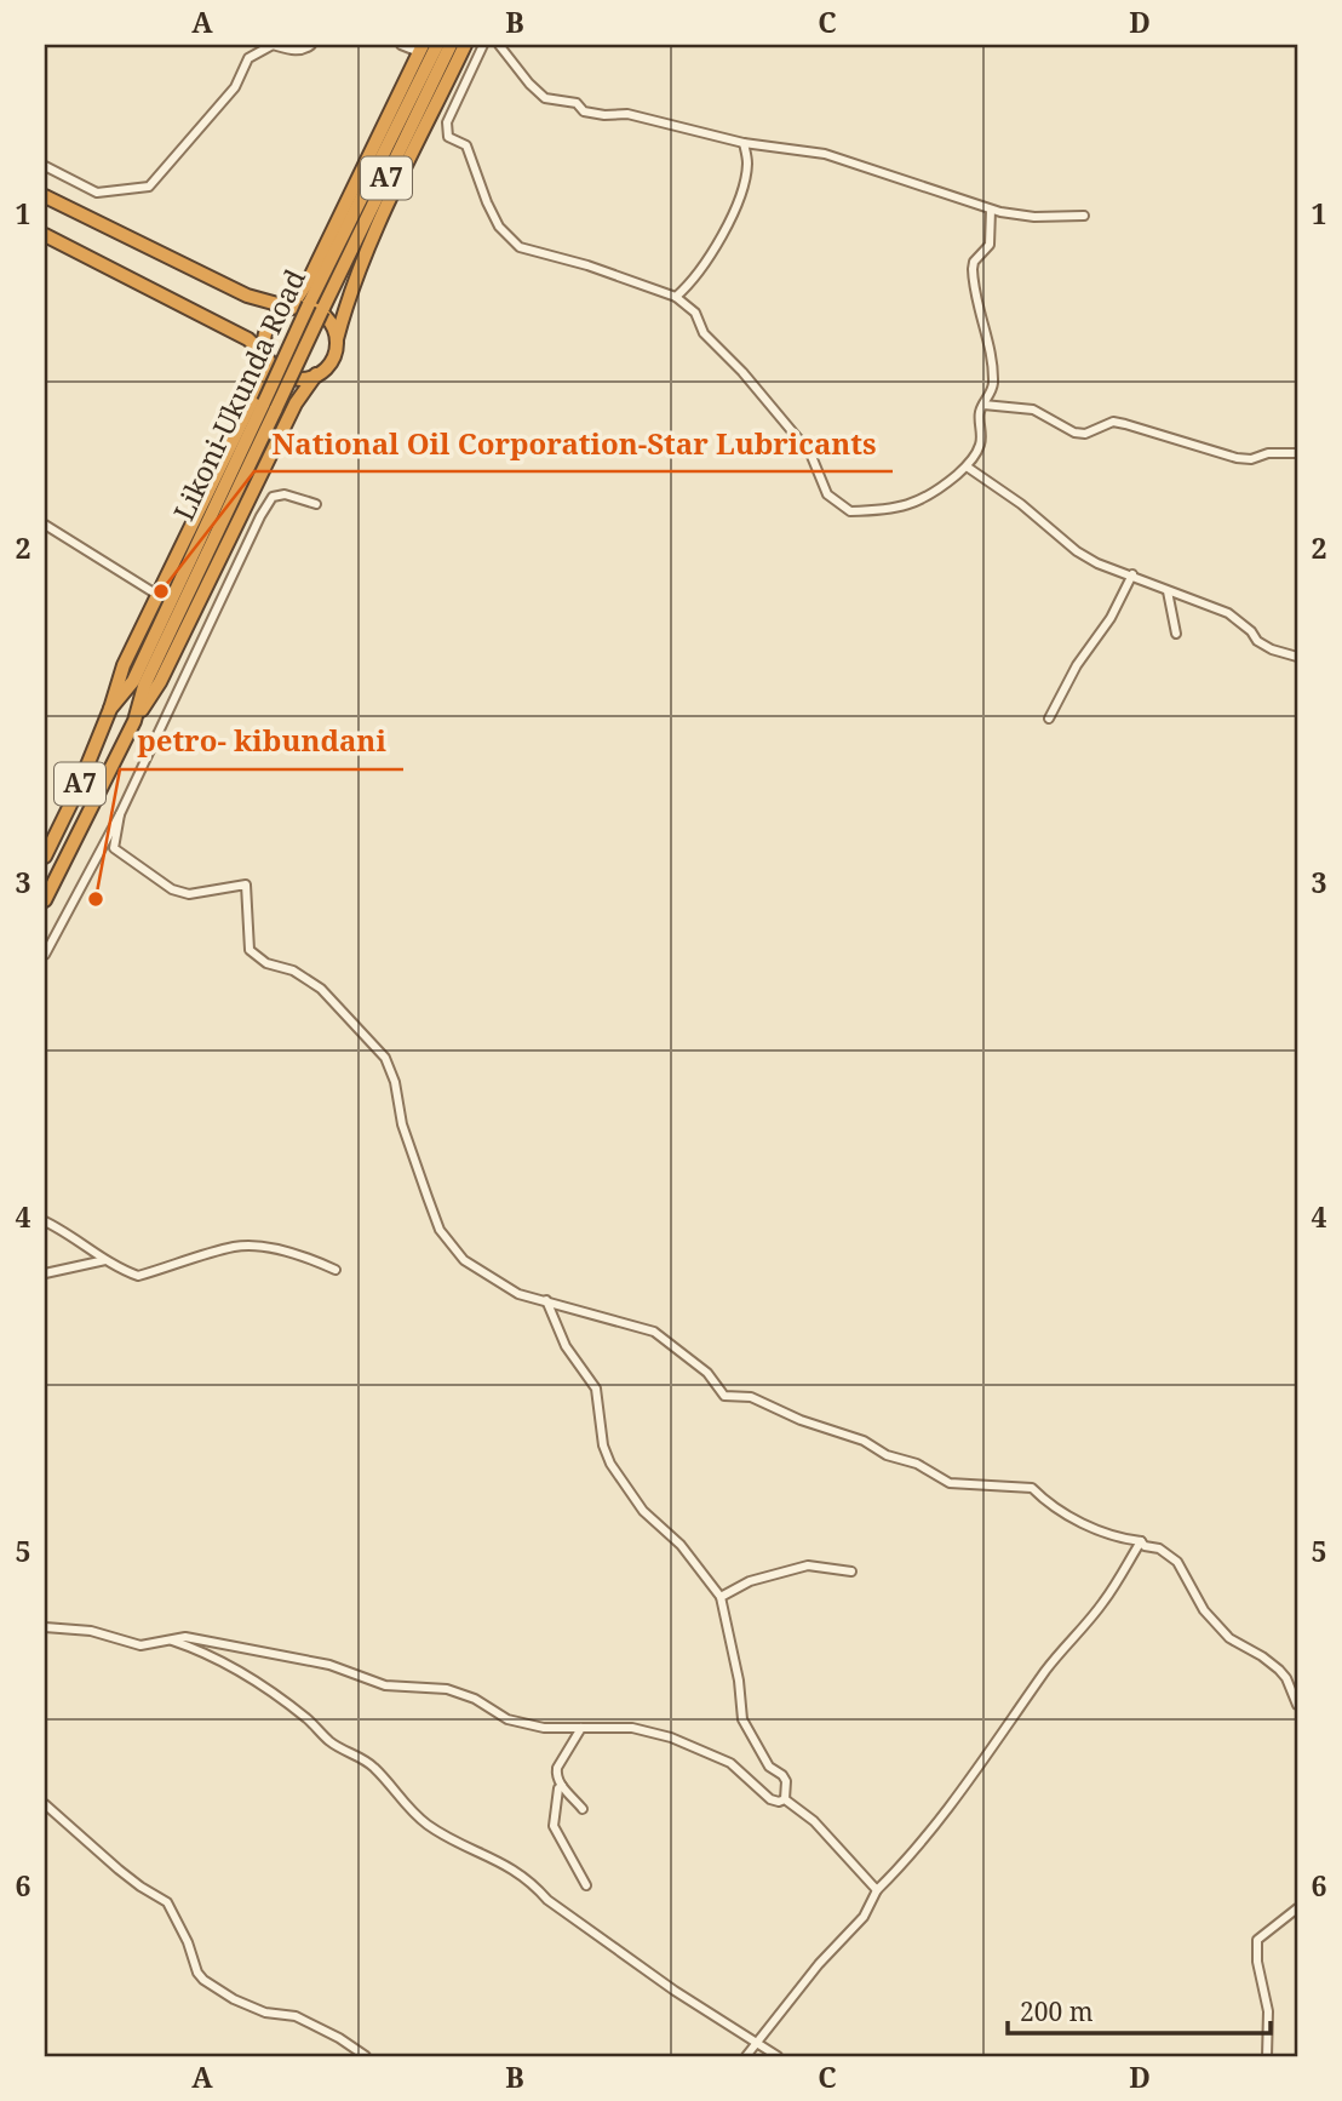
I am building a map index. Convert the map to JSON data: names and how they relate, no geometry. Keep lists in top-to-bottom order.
{
  "streets": {
    "highway": ["A7", "Likoni-Ukunda Road"]
  },
  "places": ["National Oil Corporation-Star Lubricants", "petro- kibundani"],
  "scale_bar": "200 m",
  "grid": {
    "columns": [
      "A",
      "B",
      "C",
      "D"
    ],
    "rows": [
      "1",
      "2",
      "3",
      "4",
      "5",
      "6"
    ]
  }
}
